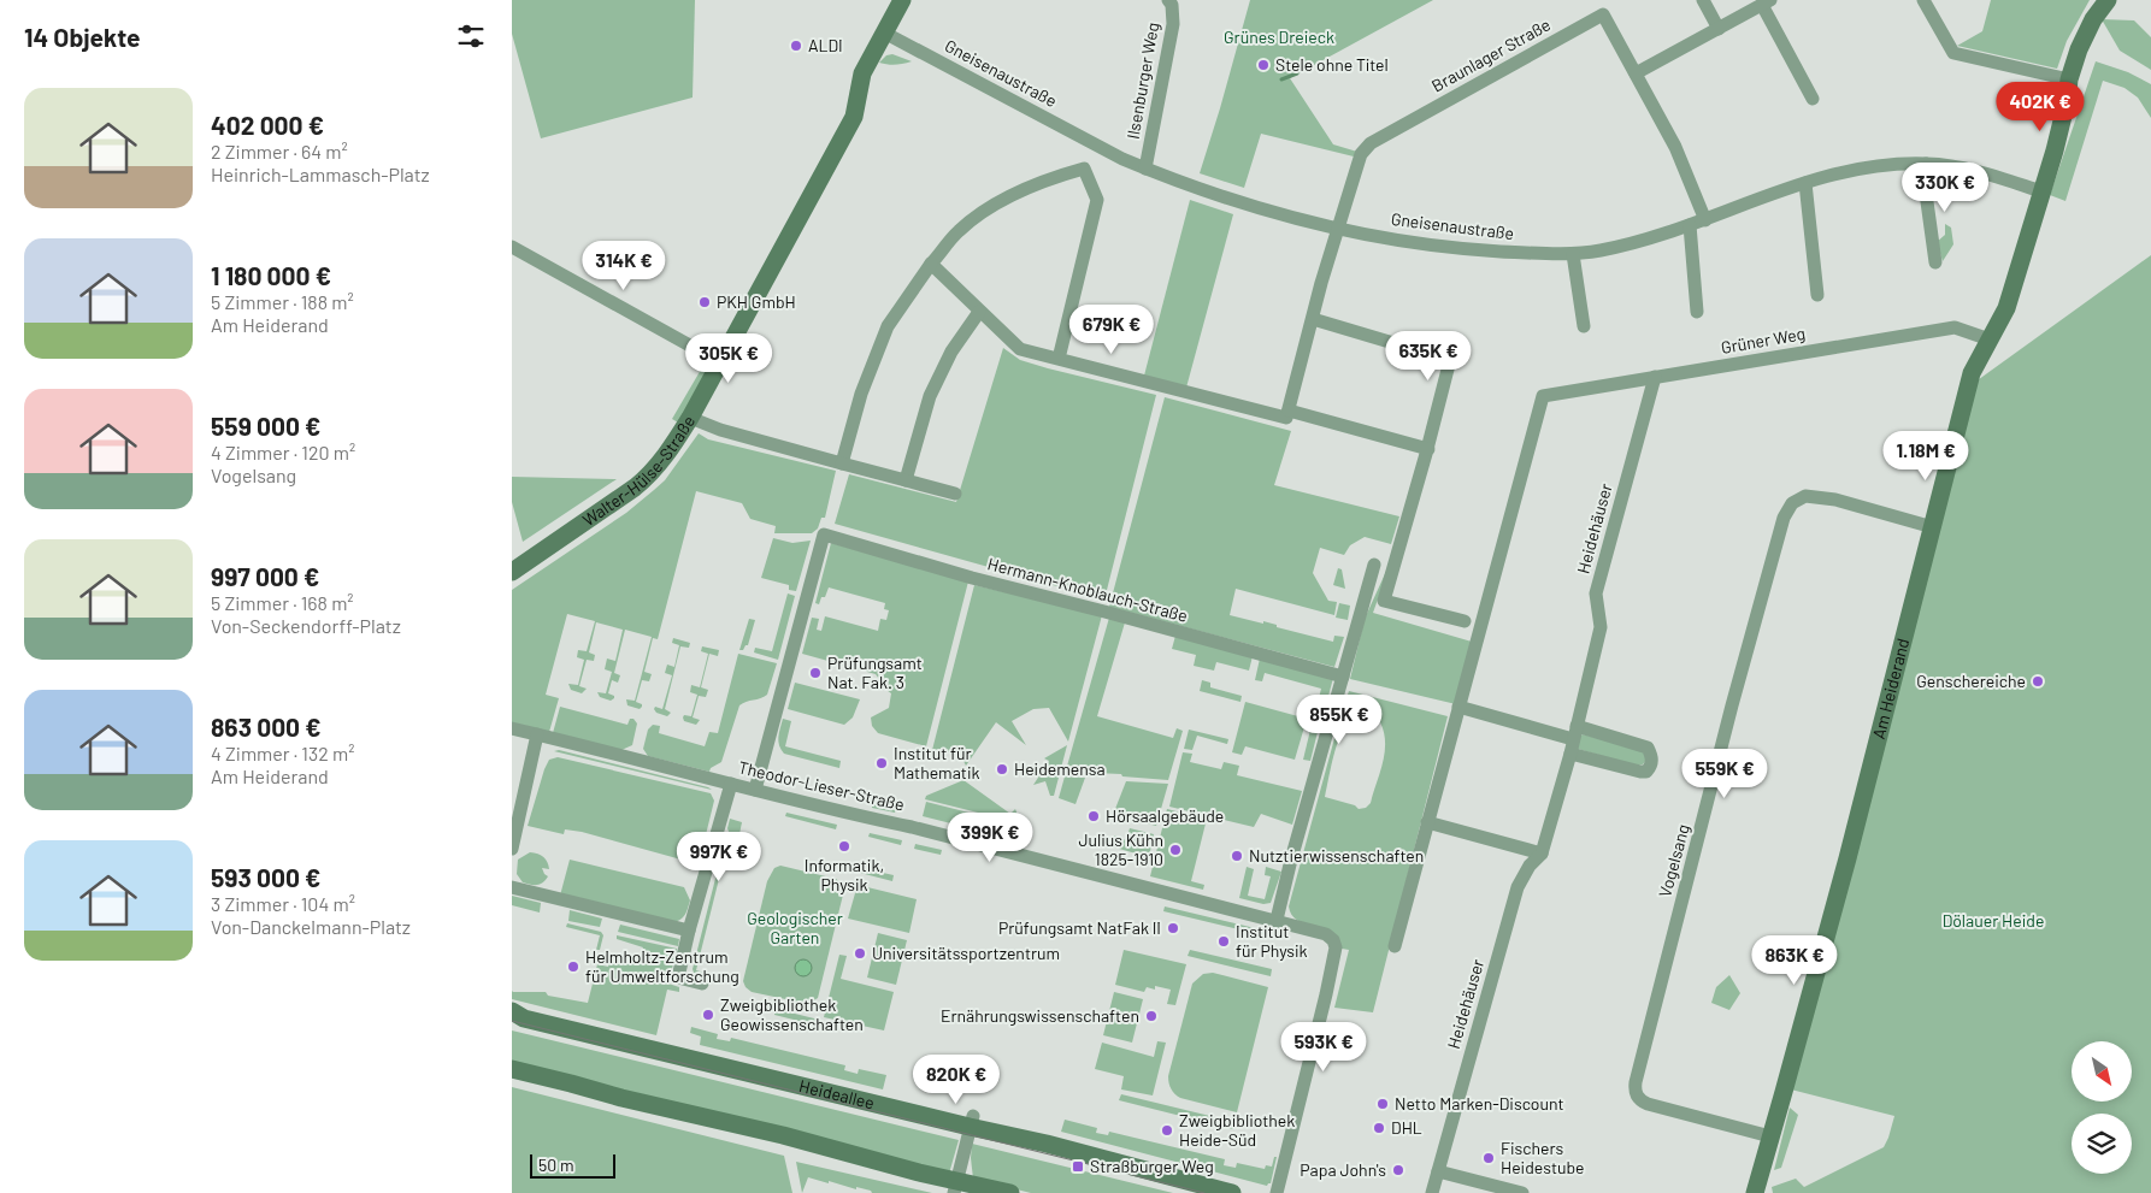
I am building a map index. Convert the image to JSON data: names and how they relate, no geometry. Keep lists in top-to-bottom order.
{
  "streets": {
    "street": [
      "Braunlager Straße",
      "Gneisenaustraße",
      "Ilsenburger Weg",
      "Grüner Weg",
      "Walter-Hülse-Straße",
      "Heidehäuser",
      "Hermann-Knoblauch-Straße",
      "Am Heiderand",
      "Theodor-Lieser-Straße",
      "Vogelsang",
      "Heideallee"
    ]
  },
  "crossings": [
    ["Braunlager Straße", "Gneisenaustraße"],
    ["Gneisenaustraße", "Ilsenburger Weg"],
    ["Gneisenaustraße", "Walter-Hülse-Straße"],
    ["Gneisenaustraße", "Am Heiderand"],
    ["Grüner Weg", "Heidehäuser"],
    ["Grüner Weg", "Am Heiderand"],
    ["Hermann-Knoblauch-Straße", "Theodor-Lieser-Straße"],
    ["Am Heiderand", "Vogelsang"]
  ],
  "parks": ["Grünes Dreieck", "Geologischer Garten", "Dölauer Heide"],
  "places": {
    "other": [
      "ALDI",
      "Stele ohne Titel",
      "PKH GmbH",
      "Prüfungsamt Nat. Fak. 3",
      "Genschereiche",
      "Institut für Mathematik",
      "Heidemensa",
      "Hörsaalgebäude",
      "Informatik, Physik",
      "Julius Kühn 1825-1910",
      "Nutztierwissenschaften",
      "Prüfungsamt NatFak II",
      "Institut für Physik",
      "Universitätssportzentrum",
      "Helmholtz-Zentrum für Umweltforschung",
      "Zweigbibliothek Geowissenschaften",
      "Ernährungswissenschaften",
      "Netto Marken-Discount",
      "DHL",
      "Zweigbibliothek Heide-Süd",
      "Fischers Heidestube",
      "Papa John's"
    ],
    "transit": ["Straßburger Weg"]
  },
  "scale_bar": "50 m",
  "north": "bottom right",
  "page": {
    "heading": "14 Objekte",
    "list": [
      {
        "name": "402 000 €",
        "note": "2 Zimmer · 64 m² · Heinrich-Lammasch-Platz"
      },
      {
        "name": "1 180 000 €",
        "note": "5 Zimmer · 188 m² · Am Heiderand"
      },
      {
        "name": "559 000 €",
        "note": "4 Zimmer · 120 m² · Vogelsang"
      },
      {
        "name": "997 000 €",
        "note": "5 Zimmer · 168 m² · Von-Seckendorff-Platz"
      },
      {
        "name": "863 000 €",
        "note": "4 Zimmer · 132 m² · Am Heiderand"
      },
      {
        "name": "593 000 €",
        "note": "3 Zimmer · 104 m² · Von-Danckelmann-Platz"
      }
    ],
    "price": [
      "402K €",
      "330K €",
      "314K €",
      "679K €",
      "635K €",
      "305K €",
      "1.18M €",
      "855K €",
      "559K €",
      "399K €",
      "997K €",
      "863K €",
      "593K €",
      "820K €"
    ],
    "scale": "50 m"
  }
}
